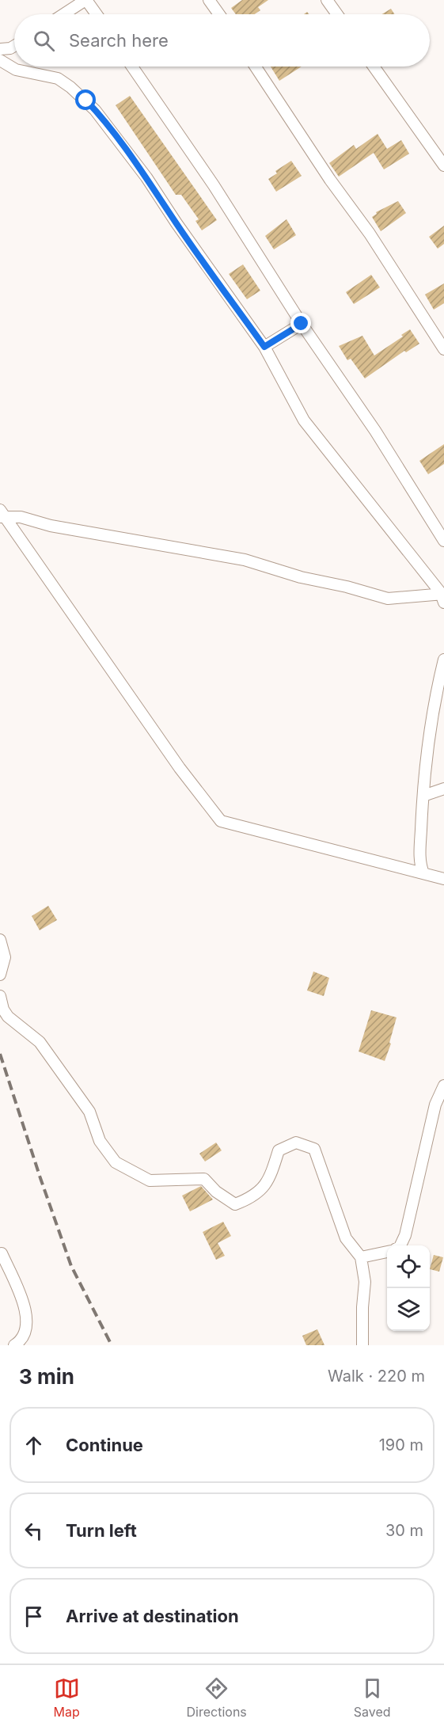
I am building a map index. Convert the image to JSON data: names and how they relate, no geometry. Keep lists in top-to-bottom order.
{
  "page": {
    "search": "Search here",
    "heading": ["3 min", "Walk · 220 m"],
    "list": [
      ["Continue", "190 m"],
      ["Turn left", "30 m"],
      "Arrive at destination"
    ],
    "nav": ["Map", "Directions", "Saved"]
  }
}
